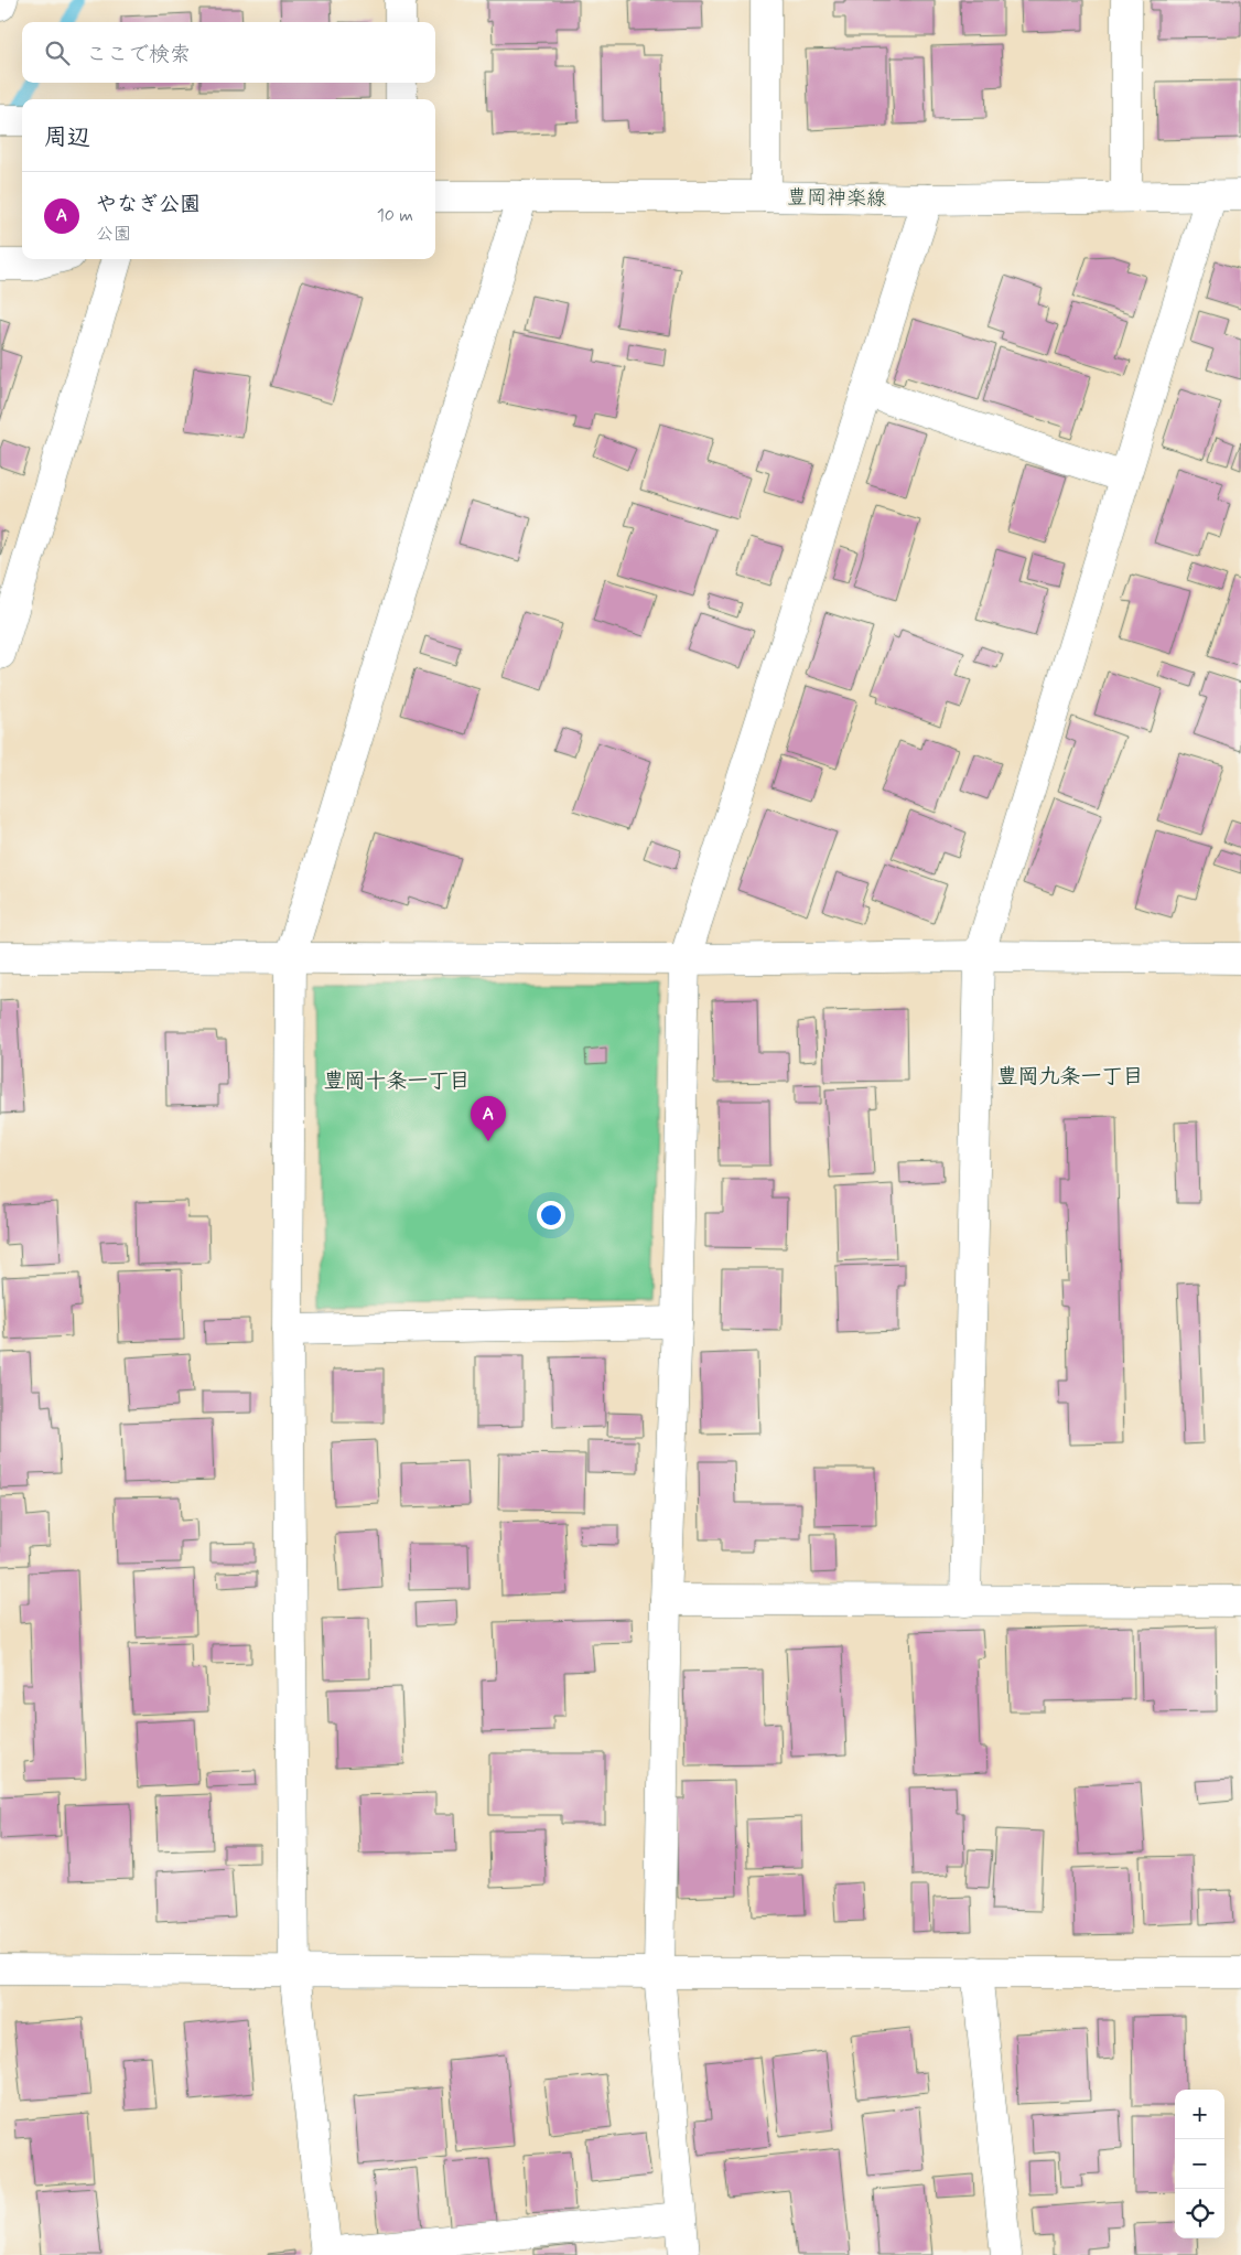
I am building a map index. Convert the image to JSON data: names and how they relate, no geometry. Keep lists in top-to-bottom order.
{
  "streets": {
    "street": ["豊岡神楽線"]
  },
  "districts": ["豊岡九条一丁目", "豊岡十条一丁目"],
  "page": {
    "search": "ここで検索",
    "heading": "周辺",
    "list": [
      {
        "mark": "A",
        "name": "やなぎ公園",
        "note": "公園",
        "value": "10 m"
      }
    ],
    "pins": "A",
    "map_buttons": ["+", "−"]
  }
}
